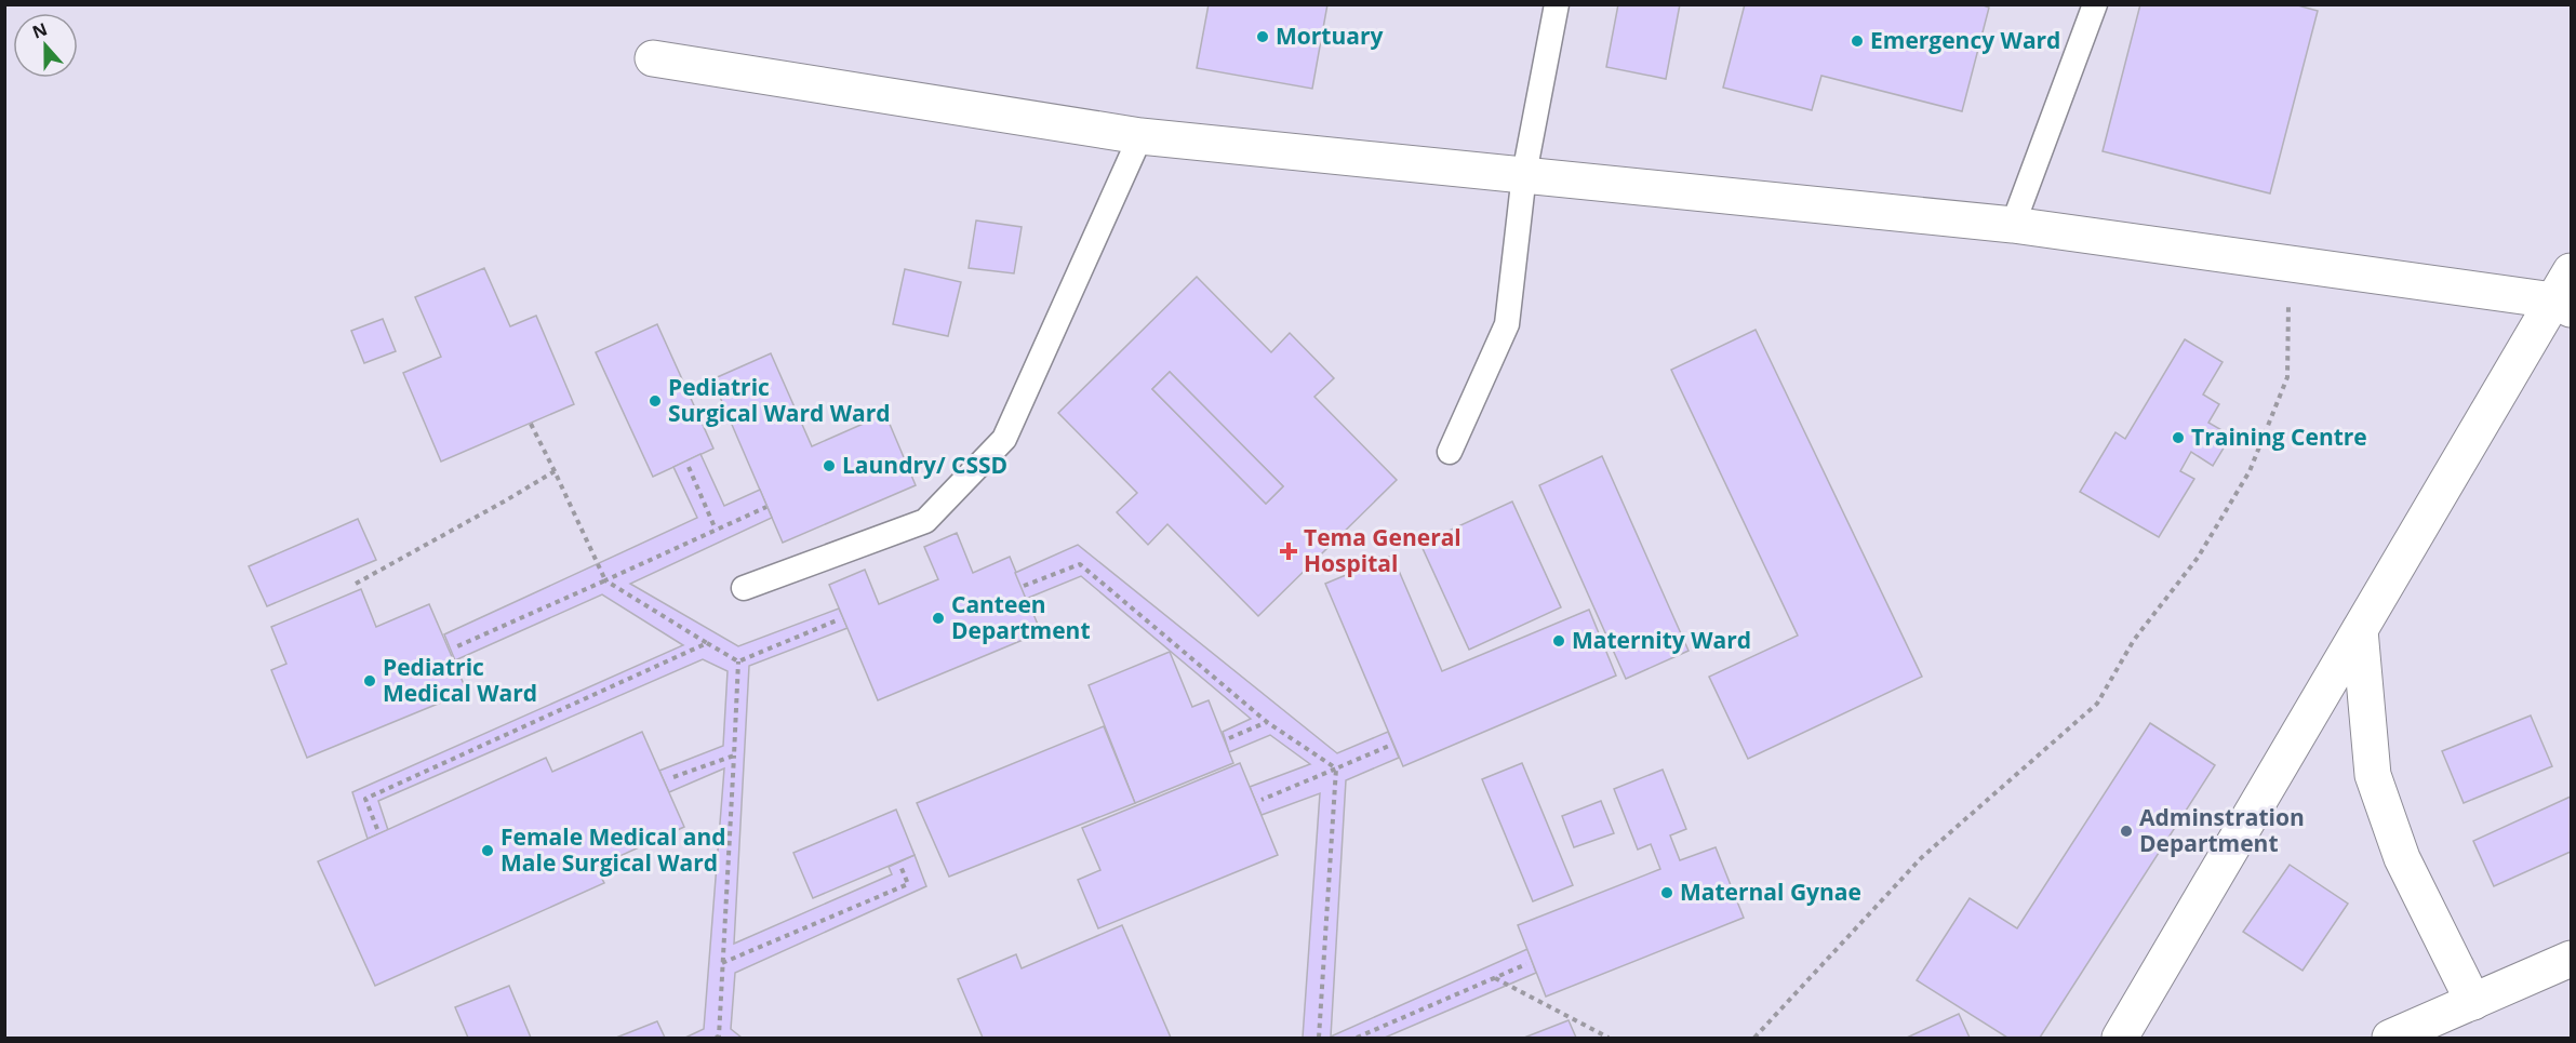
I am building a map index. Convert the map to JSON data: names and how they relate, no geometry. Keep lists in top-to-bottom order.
{
  "places": {
    "other": [
      "Mortuary",
      "Emergency Ward",
      "Pediatric Surgical Ward Ward",
      "Training Centre",
      "Laundry/ CSSD",
      "Canteen Department",
      "Maternity Ward",
      "Pediatric Medical Ward",
      "Adminstration Department",
      "Female Medical and Male Surgical Ward",
      "Maternal Gynae"
    ],
    "health": ["Tema General Hospital"]
  },
  "north": "top"
}
